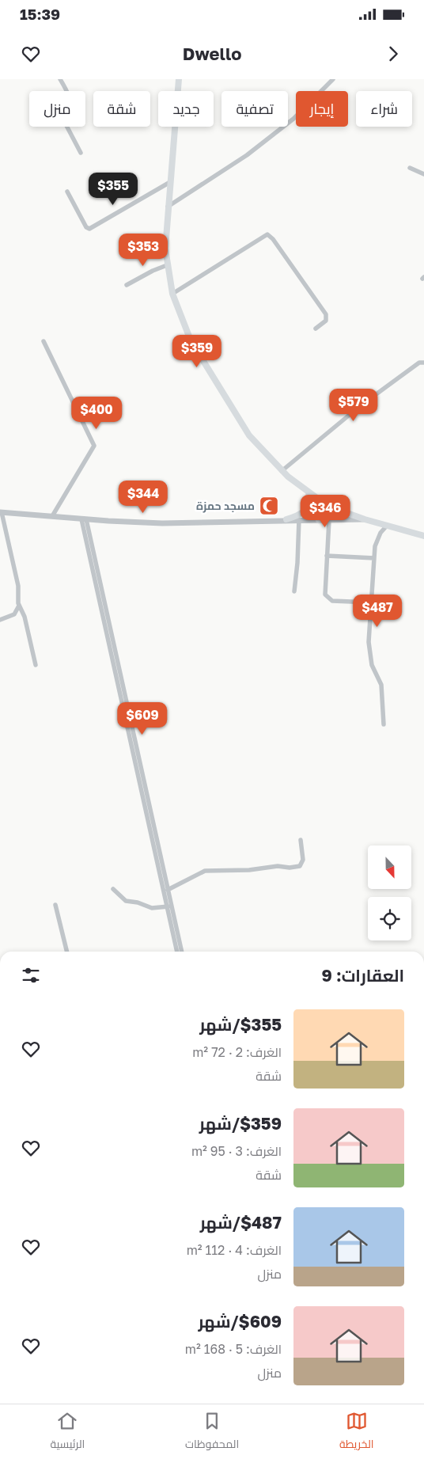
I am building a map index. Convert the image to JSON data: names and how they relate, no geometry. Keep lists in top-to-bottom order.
{
  "places": {
    "mosque": ["مسجد حمزة"]
  },
  "north": "bottom",
  "page": {
    "status": "15:39",
    "header": "Dwello",
    "chip": [
      "شراء",
      "إيجار",
      "تصفية",
      "جديد",
      "شقة",
      "منزل"
    ],
    "price": [
      "$355",
      "$353",
      "$359",
      "$579",
      "$400",
      "$344",
      "$346",
      "$487",
      "$609"
    ],
    "heading": "العقارات: 9",
    "list": [
      {
        "name": "$355/شهر",
        "note": "الغرف: 2 · 72 m² · شقة"
      },
      {
        "name": "$359/شهر",
        "note": "الغرف: 3 · 95 m² · شقة"
      },
      {
        "name": "$487/شهر",
        "note": "الغرف: 4 · 112 m² · منزل"
      },
      {
        "name": "$609/شهر",
        "note": "الغرف: 5 · 168 m² · منزل"
      }
    ],
    "tabs": ["الخريطة", "المحفوظات", "الرئيسية"]
  }
}
